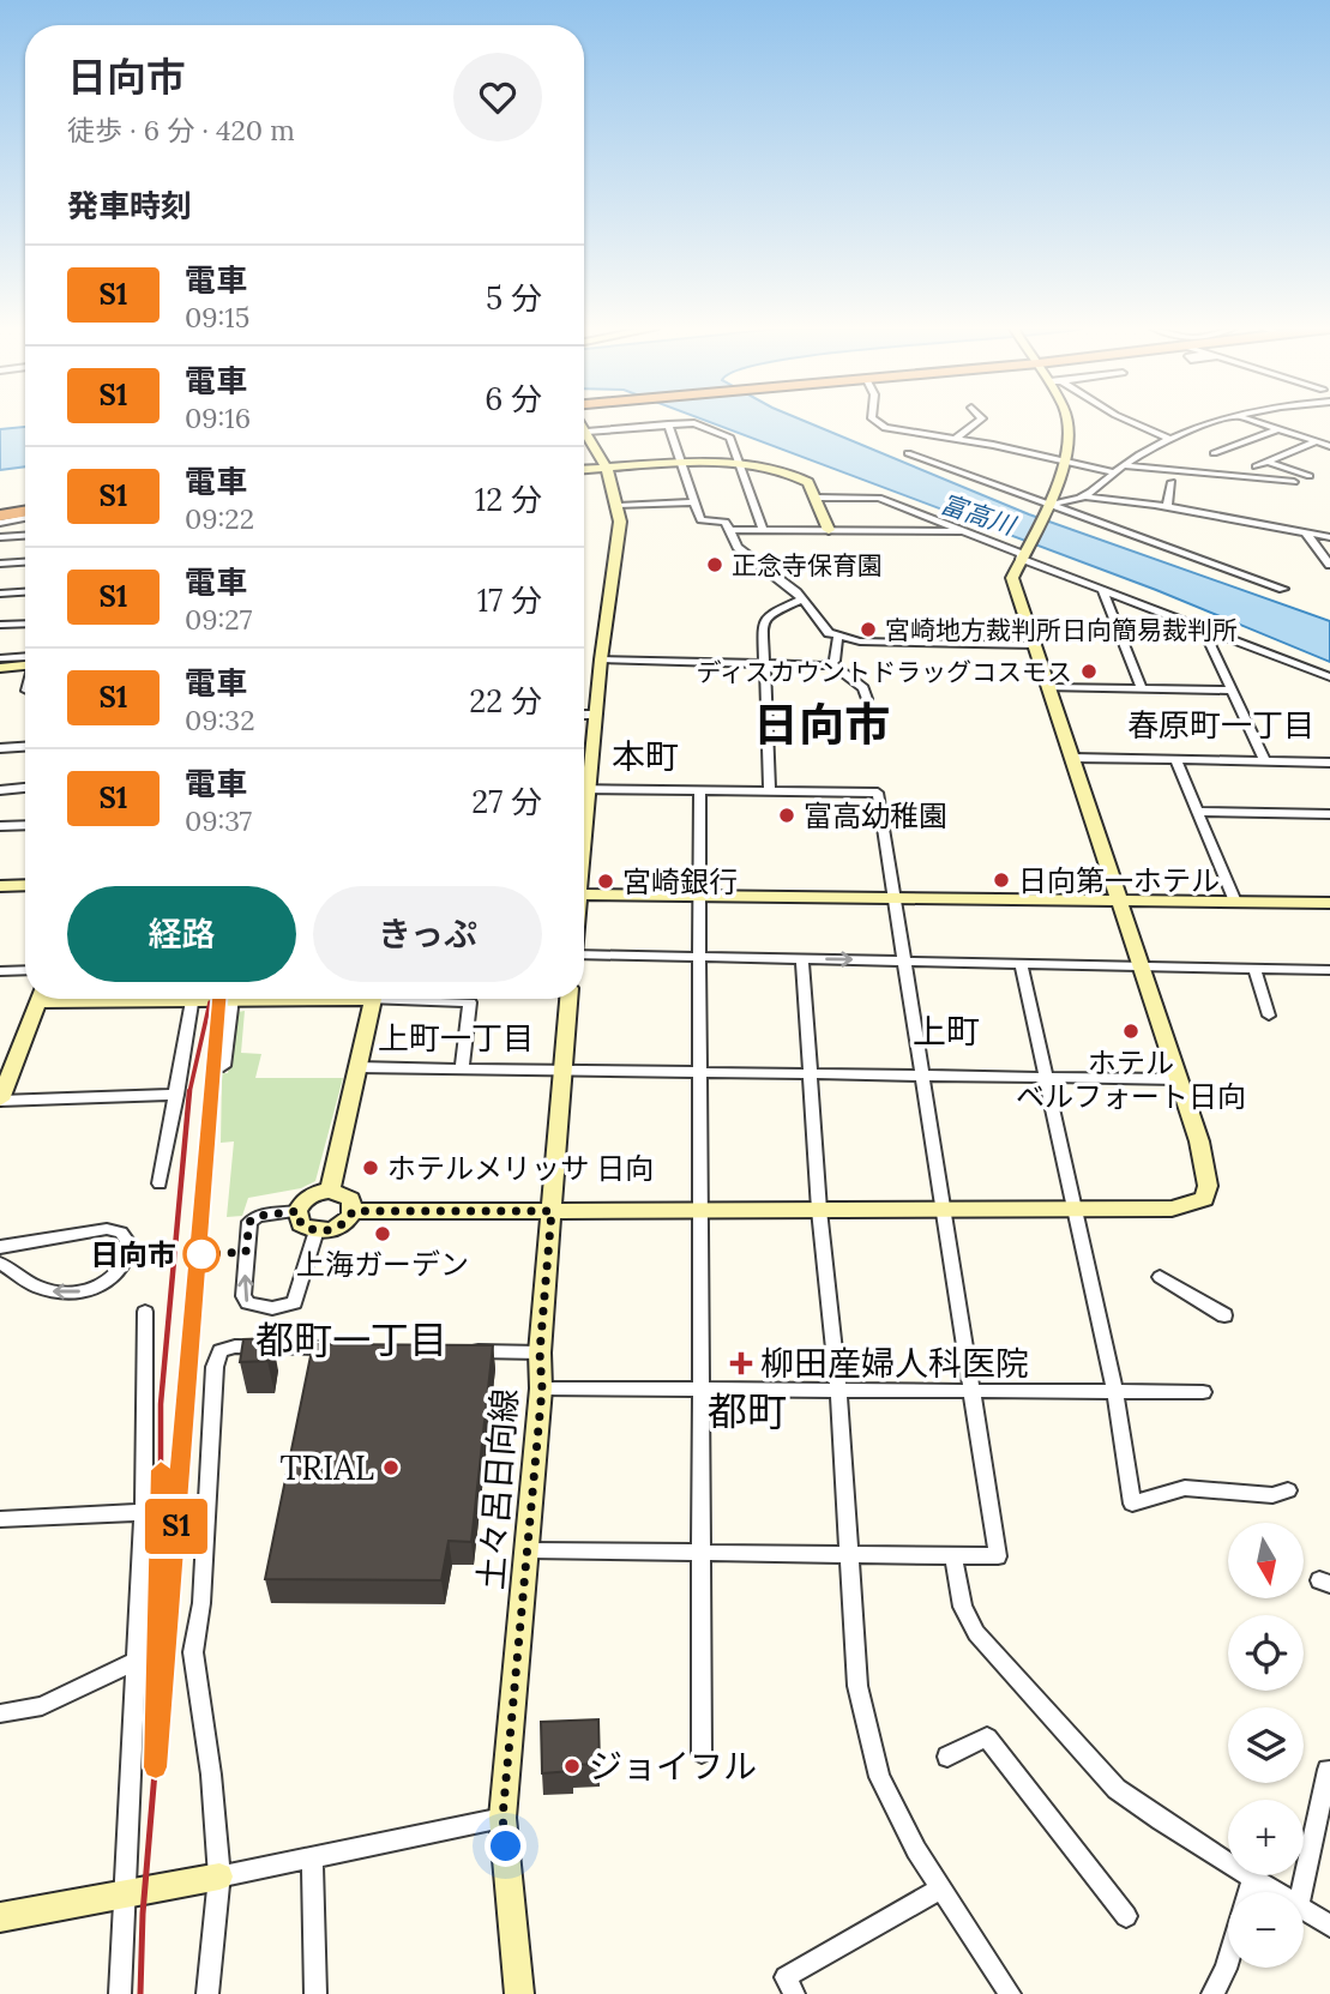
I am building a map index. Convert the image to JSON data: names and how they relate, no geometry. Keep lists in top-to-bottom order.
{
  "streets": {
    "street": ["土々呂日向線"]
  },
  "districts": [
    "日向市",
    "春原町一丁目",
    "本町",
    "上町",
    "上町一丁目",
    "都町一丁目",
    "都町"
  ],
  "water": ["富高川"],
  "places": {
    "other": [
      "正念寺保育園",
      "宮崎地方裁判所日向簡易裁判所",
      "ディスカウントドラッグコスモス",
      "富高幼稚園",
      "日向第一ホテル",
      "宮崎銀行",
      "ホテル ベルフォート日向",
      "ホテルメリッサ 日向",
      "上海ガーデン",
      "日向市",
      "TRIAL",
      "ジョイフル"
    ],
    "health": ["柳田産婦人科医院"]
  },
  "north": "bottom",
  "page": {
    "on_map": "S1",
    "heading": [
      ["日向市", "徒歩 · 6 分 · 420 m"],
      "発車時刻"
    ],
    "list": [
      {
        "mark": "S1",
        "name": "電車",
        "note": "09:15",
        "value": "5 分"
      },
      {
        "mark": "S1",
        "name": "電車",
        "note": "09:16",
        "value": "6 分"
      },
      {
        "mark": "S1",
        "name": "電車",
        "note": "09:22",
        "value": "12 分"
      },
      {
        "mark": "S1",
        "name": "電車",
        "note": "09:27",
        "value": "17 分"
      },
      {
        "mark": "S1",
        "name": "電車",
        "note": "09:32",
        "value": "22 分"
      },
      {
        "mark": "S1",
        "name": "電車",
        "note": "09:37",
        "value": "27 分"
      }
    ],
    "buttons": ["経路", "きっぷ"],
    "map_buttons": ["+", "−"]
  }
}
